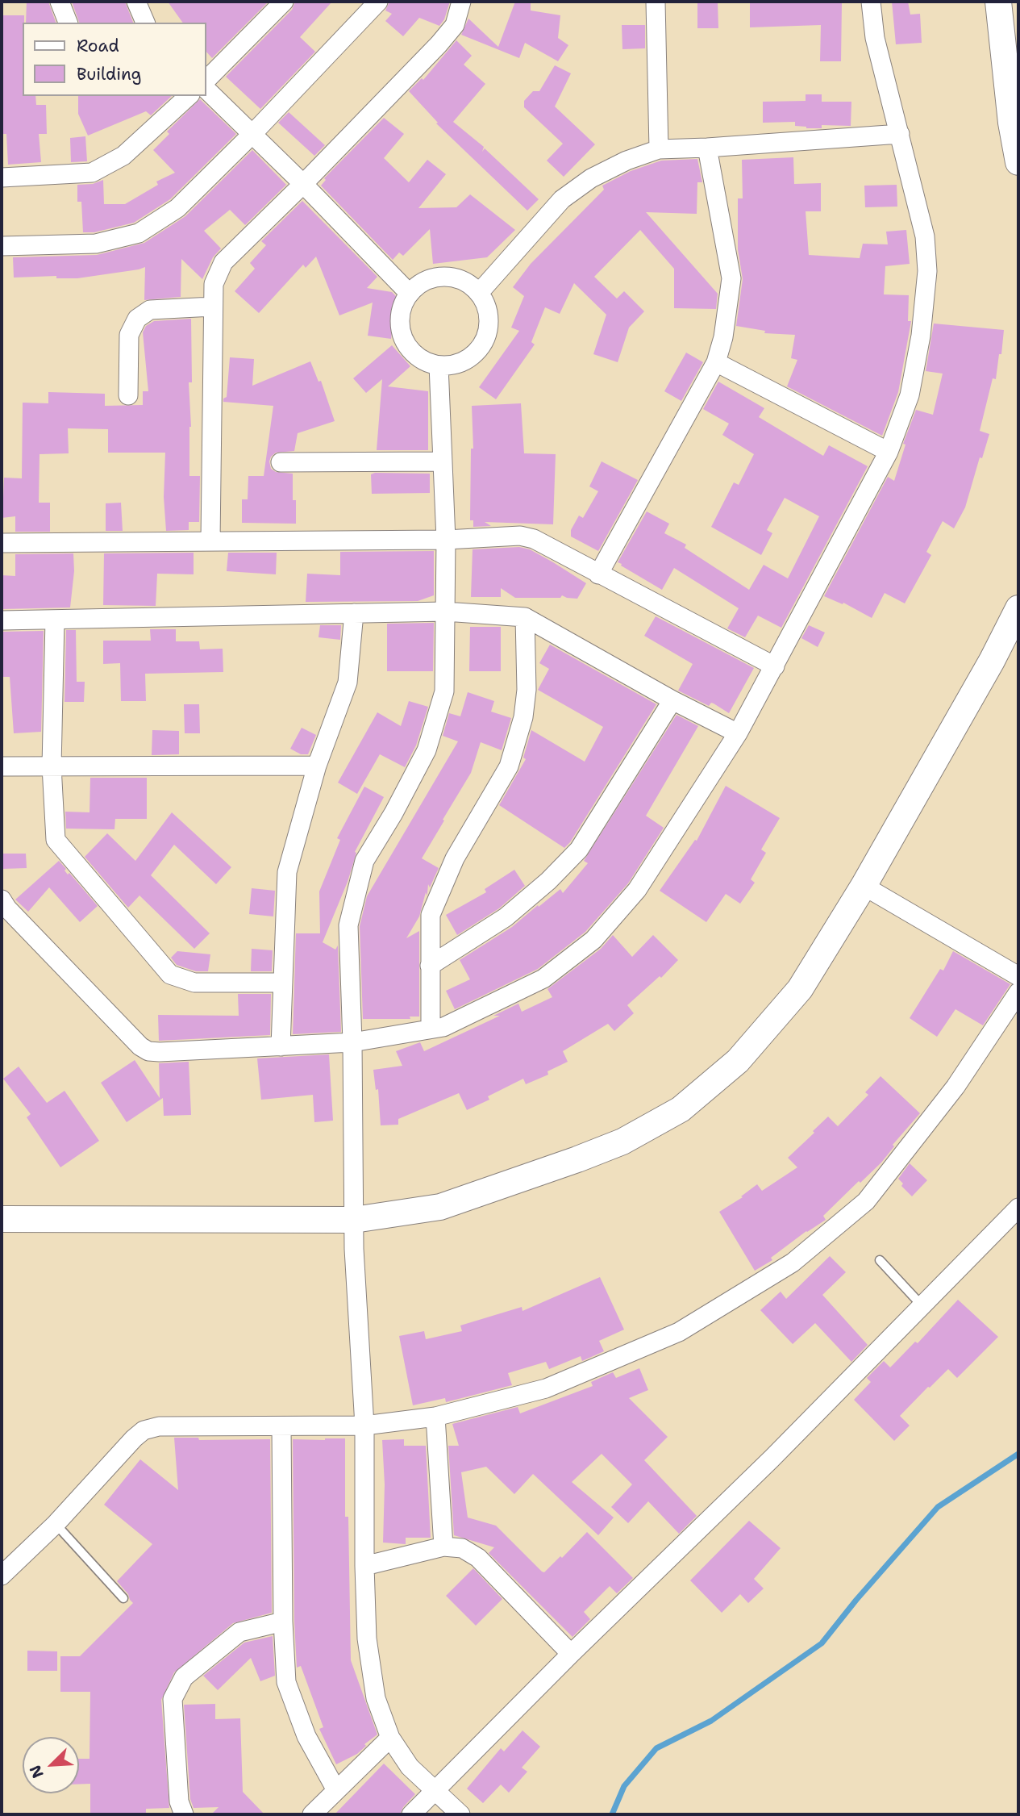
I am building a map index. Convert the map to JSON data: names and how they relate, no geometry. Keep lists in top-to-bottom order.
{
  "legend": ["Road", "Building"],
  "north": "bottom left"
}
